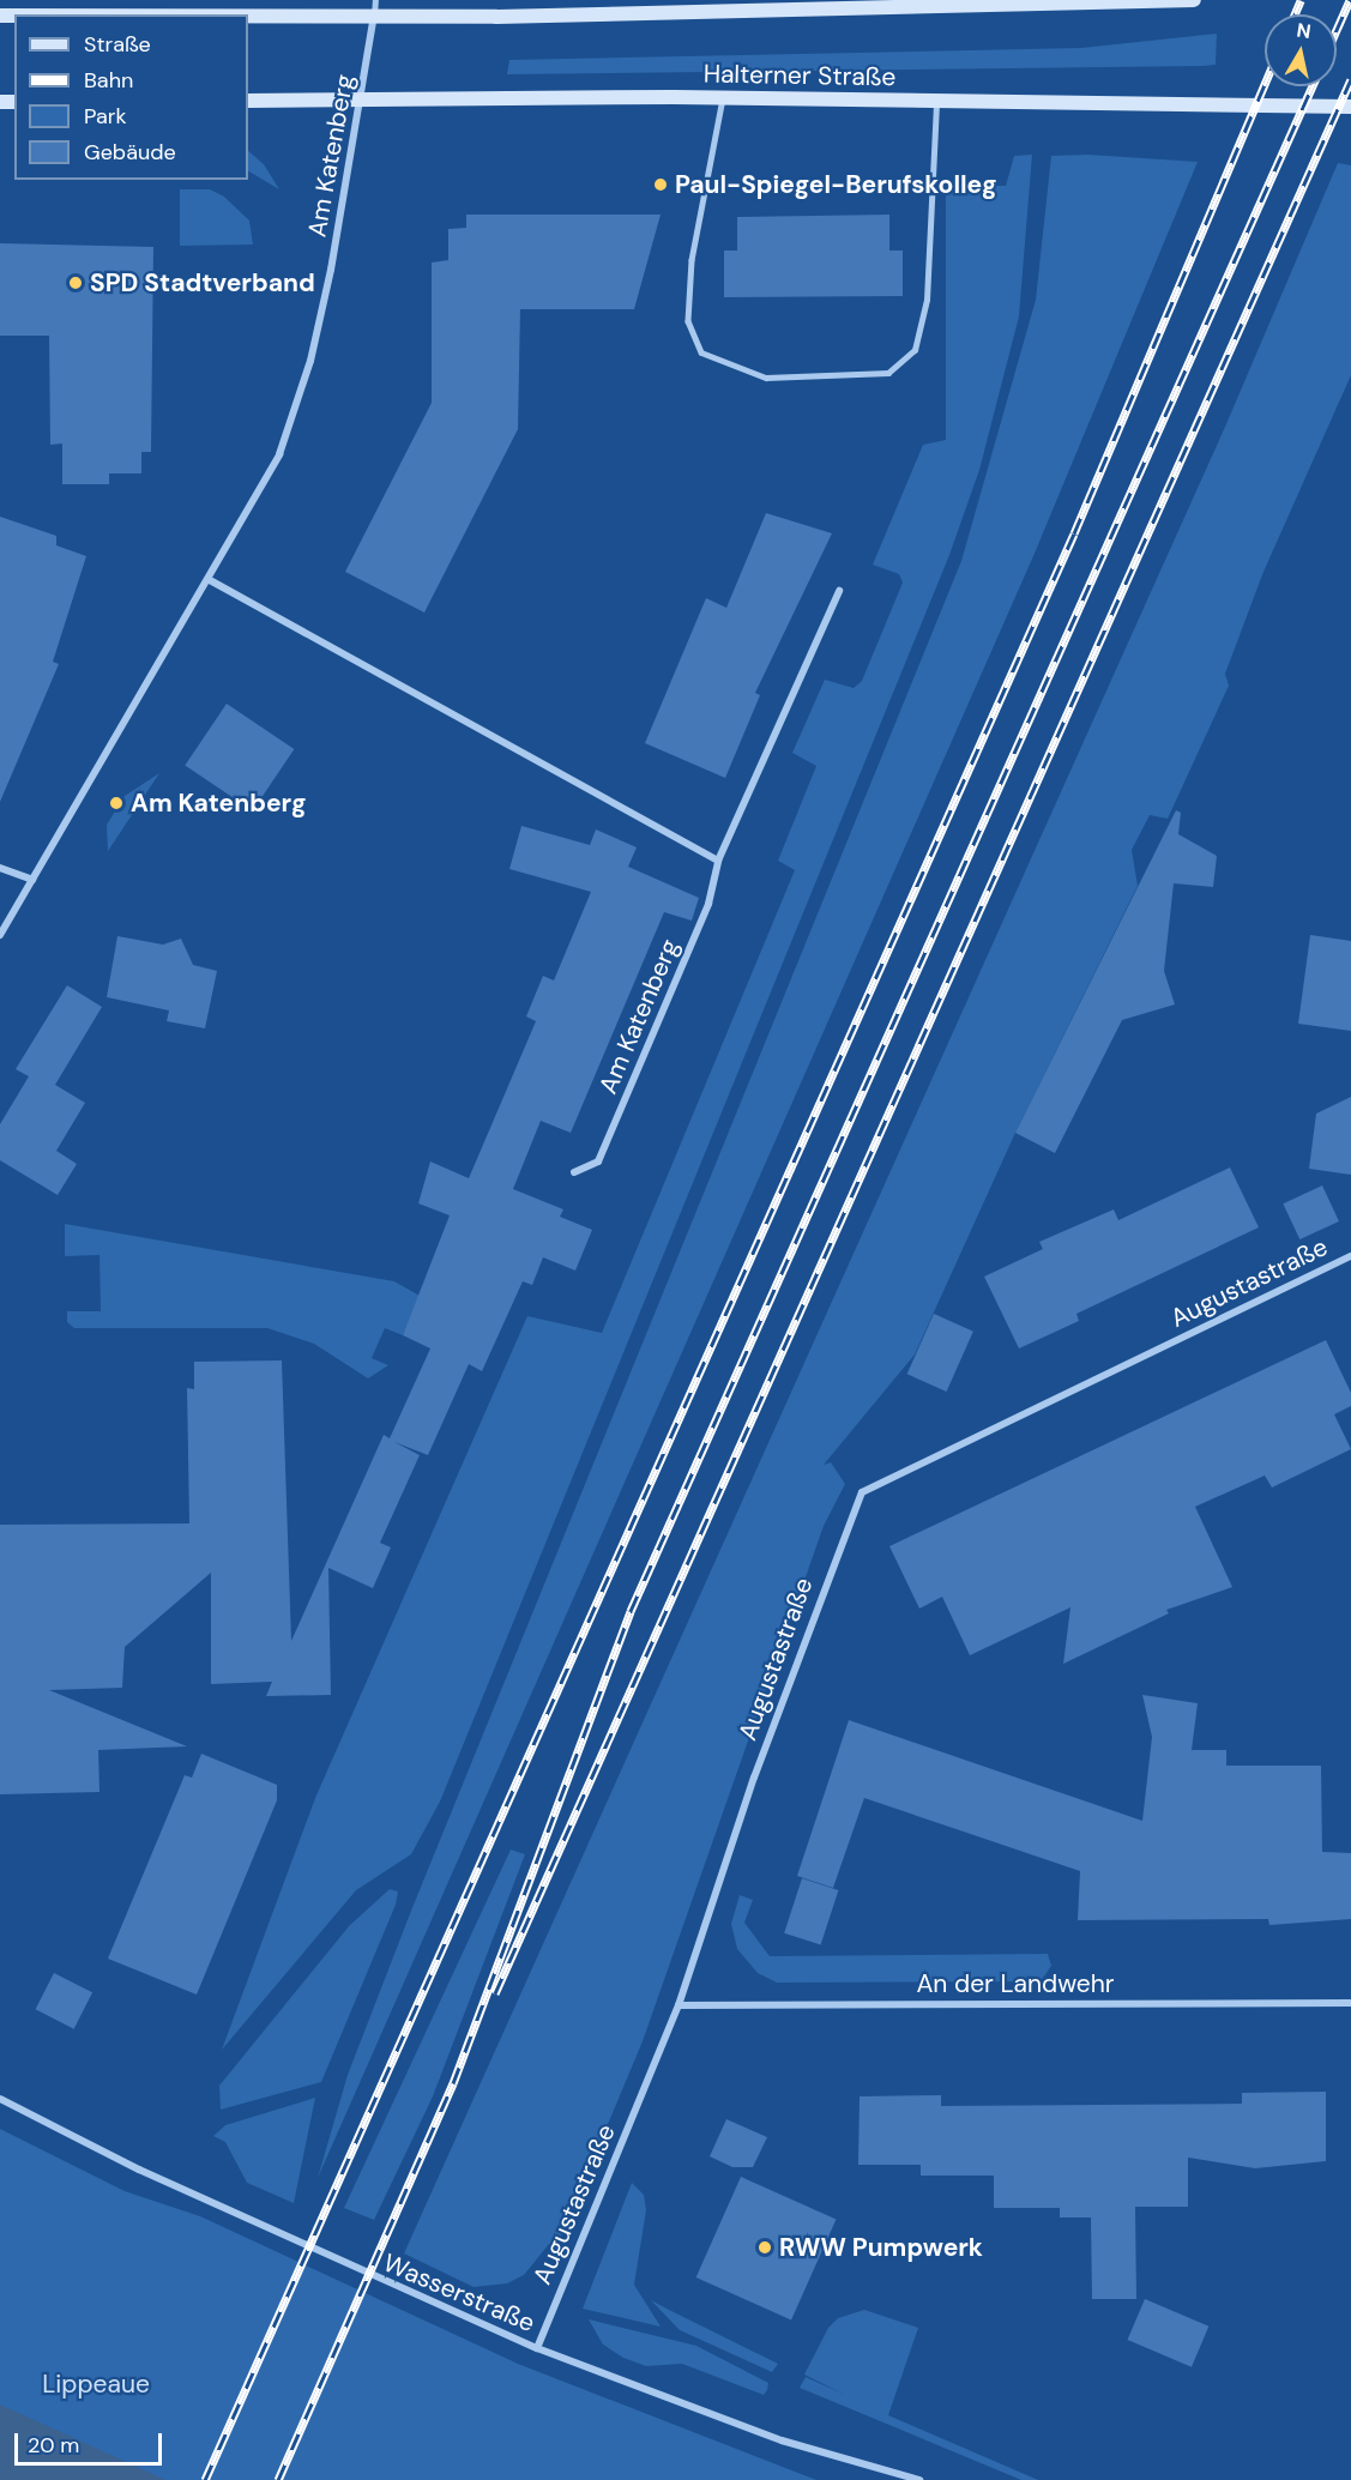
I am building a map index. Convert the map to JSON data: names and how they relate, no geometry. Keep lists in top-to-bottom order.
{
  "streets": {
    "main road": ["Halterner Straße"],
    "street": [
      "Am Katenberg",
      "Augustastraße",
      "An der Landwehr",
      "Wasserstraße"
    ]
  },
  "crossings": [
    ["Halterner Straße", "Am Katenberg"],
    ["Augustastraße", "An der Landwehr"],
    ["Augustastraße", "Wasserstraße"]
  ],
  "parks": ["Lippeaue"],
  "places": [
    "Paul-Spiegel-Berufskolleg",
    "SPD Stadtverband",
    "Am Katenberg",
    "RWW Pumpwerk"
  ],
  "legend": [
    "Straße",
    "Bahn",
    "Park",
    "Gebäude"
  ],
  "scale_bar": "20 m",
  "north": "top"
}
